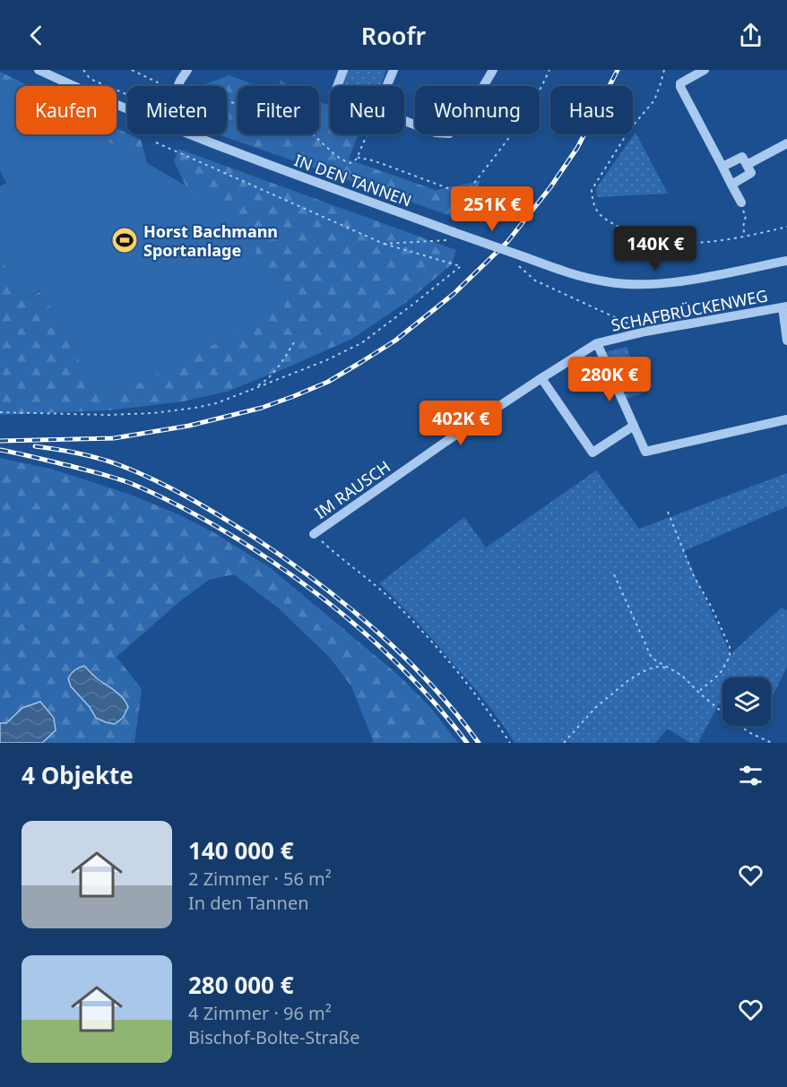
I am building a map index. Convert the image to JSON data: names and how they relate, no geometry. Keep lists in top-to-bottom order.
{
  "streets": {
    "street": ["IN DEN TANNEN", "SCHAFBRÜCKENWEG", "IM RAUSCH"]
  },
  "crossings": [
    ["SCHAFBRÜCKENWEG", "IM RAUSCH"]
  ],
  "places": {
    "sports": ["Horst Bachmann Sportanlage"]
  },
  "page": {
    "header": "Roofr",
    "chip": [
      "Kaufen",
      "Mieten",
      "Filter",
      "Neu",
      "Wohnung",
      "Haus"
    ],
    "price": [
      "251K €",
      "140K €",
      "280K €",
      "402K €"
    ],
    "heading": "4 Objekte",
    "list": [
      {
        "name": "140 000 €",
        "note": "2 Zimmer · 56 m² · In den Tannen"
      },
      {
        "name": "280 000 €",
        "note": "4 Zimmer · 96 m² · Bischof-Bolte-Straße"
      }
    ]
  }
}
